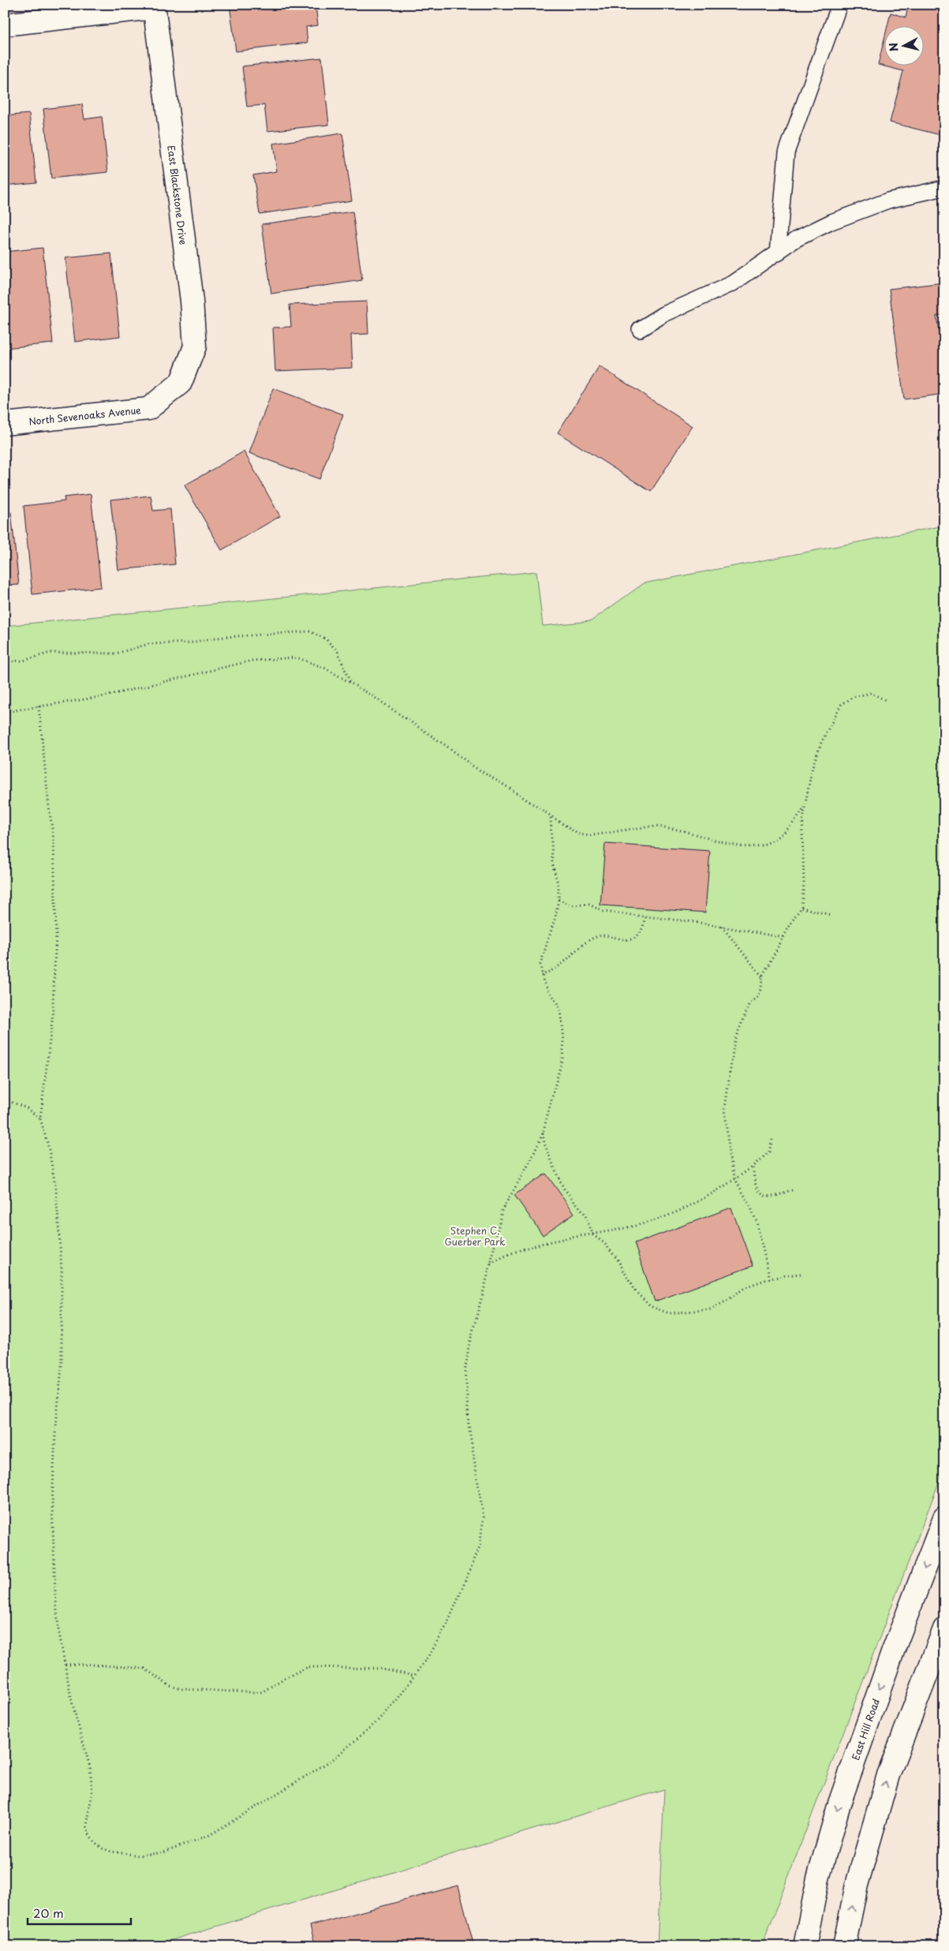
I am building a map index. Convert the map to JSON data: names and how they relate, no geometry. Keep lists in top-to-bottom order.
{
  "streets": {
    "street": ["East Blackstone Drive", "North Sevenoaks Avenue", "East Hill Road"]
  },
  "crossings": [
    ["East Blackstone Drive", "North Sevenoaks Avenue"]
  ],
  "parks": ["Stephen C. Guerber Park"],
  "scale_bar": "20 m",
  "north": "left"
}
